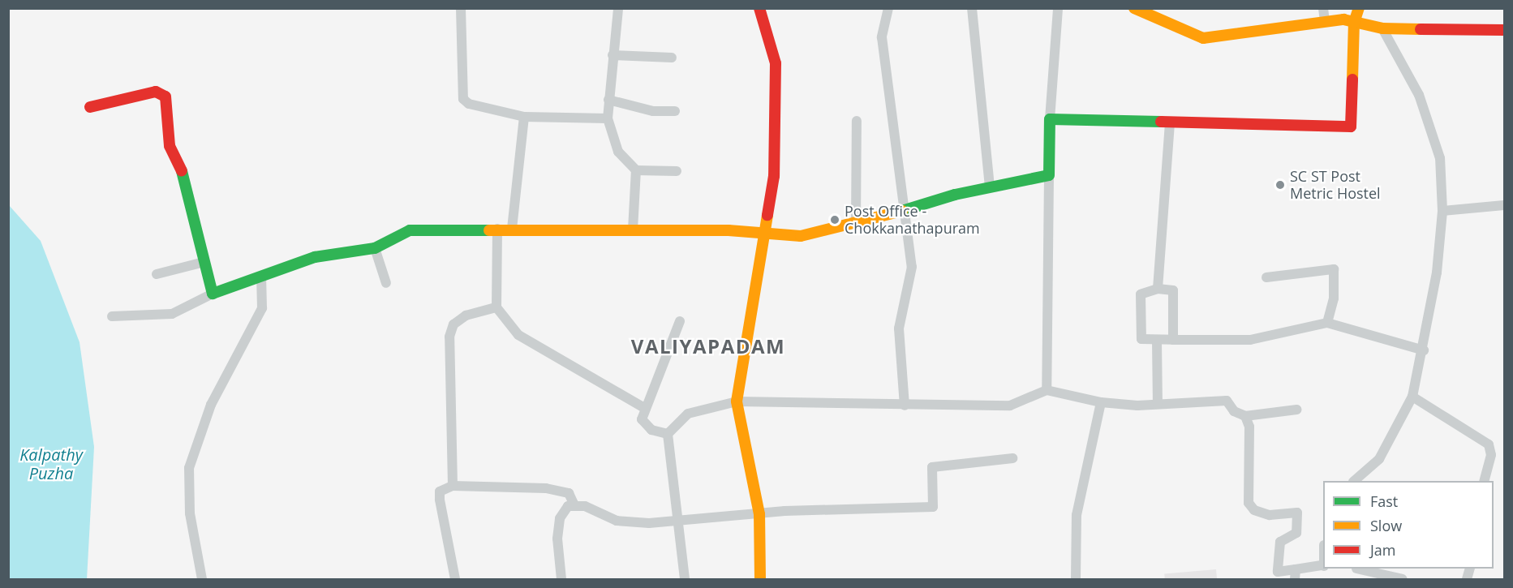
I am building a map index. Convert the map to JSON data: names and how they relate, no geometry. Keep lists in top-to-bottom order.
{
  "districts": ["VALIYAPADAM"],
  "water": ["Kalpathy Puzha"],
  "places": ["SC ST Post Metric Hostel", "Post Office - Chokkanathapuram"],
  "legend": ["Fast", "Slow", "Jam"]
}
